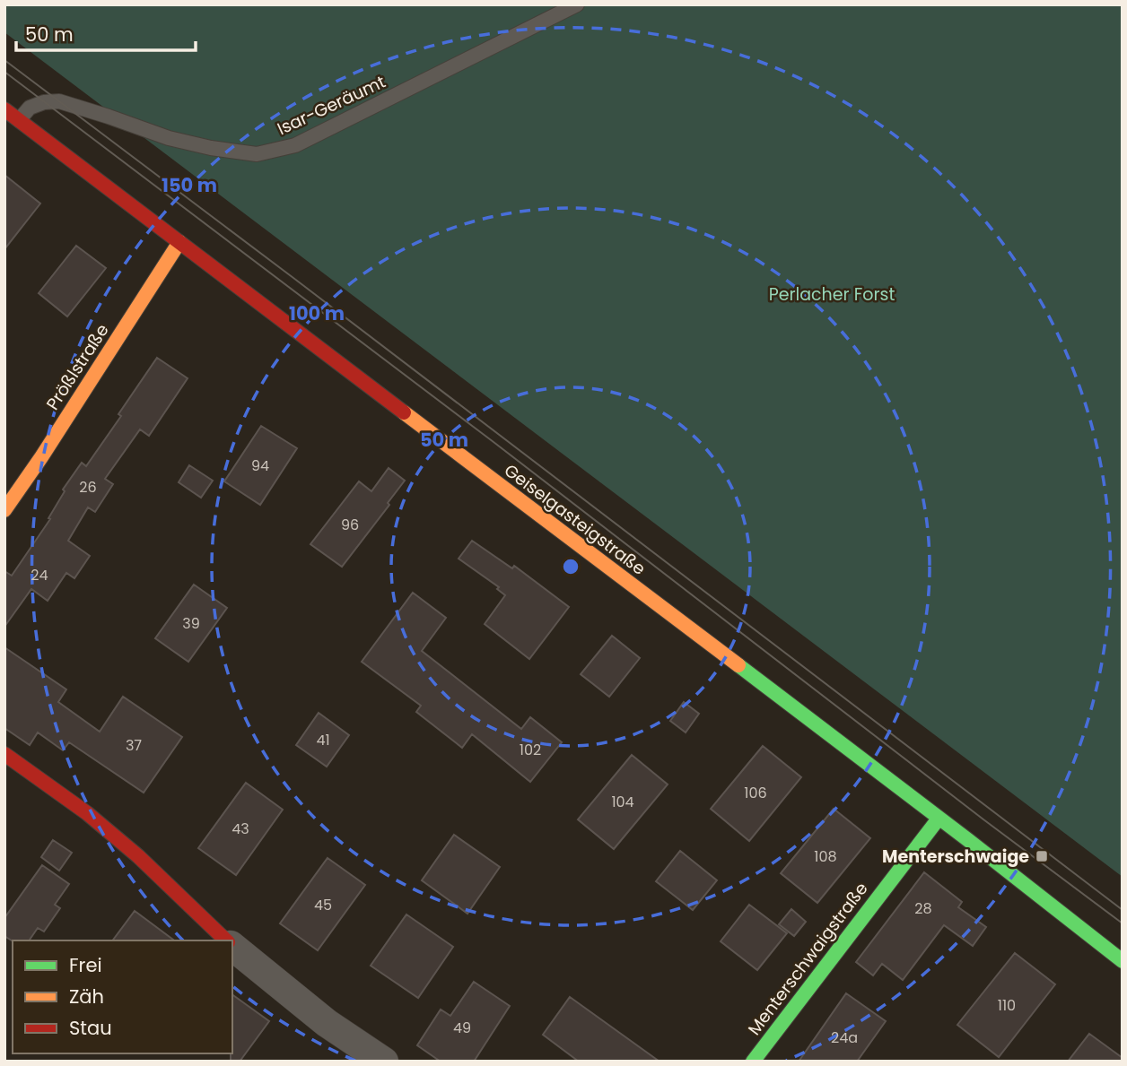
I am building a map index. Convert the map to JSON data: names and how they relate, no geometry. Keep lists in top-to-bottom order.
{
  "streets": {
    "main road": ["Prößlstraße", "Geiselgasteigstraße", "Menterschwaigstraße"],
    "lane": ["Isar-Geräumt"]
  },
  "crossings": [
    ["Isar-Geräumt", "Geiselgasteigstraße"],
    ["Prößlstraße", "Geiselgasteigstraße"],
    ["Geiselgasteigstraße", "Menterschwaigstraße"]
  ],
  "parks": ["Perlacher Forst"],
  "places": {
    "transit": ["Menterschwaige"]
  },
  "house_numbers": [
    "94",
    "26",
    "96",
    "24",
    "39",
    "41",
    "37",
    "102",
    "106",
    "104",
    "43",
    "108",
    "45",
    "28",
    "110",
    "49",
    "24a"
  ],
  "legend": ["Frei", "Zäh", "Stau"],
  "scale_bar": "50 m",
  "rings": ["150 m", "100 m", "50 m"]
}
